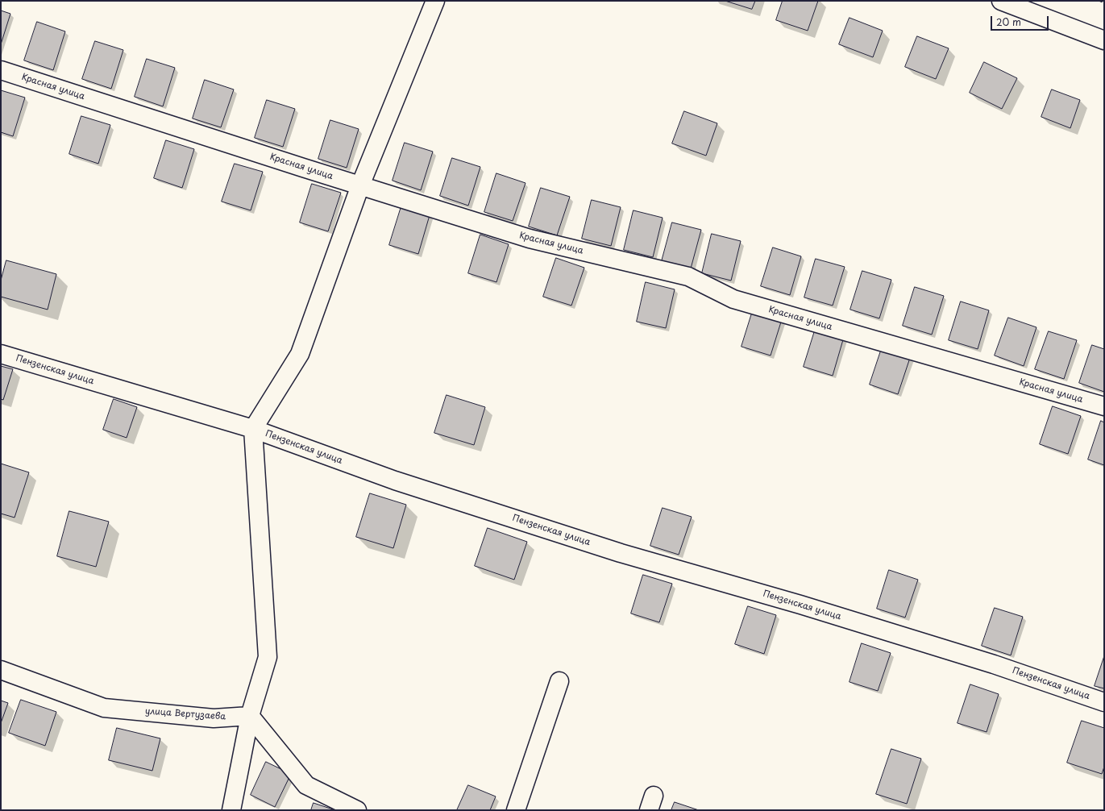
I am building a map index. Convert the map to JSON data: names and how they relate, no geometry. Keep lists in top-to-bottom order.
{
  "streets": {
    "street": ["Красная улица", "Пензенская улица", "улица Вертузаева"]
  },
  "scale_bar": "20 m"
}
